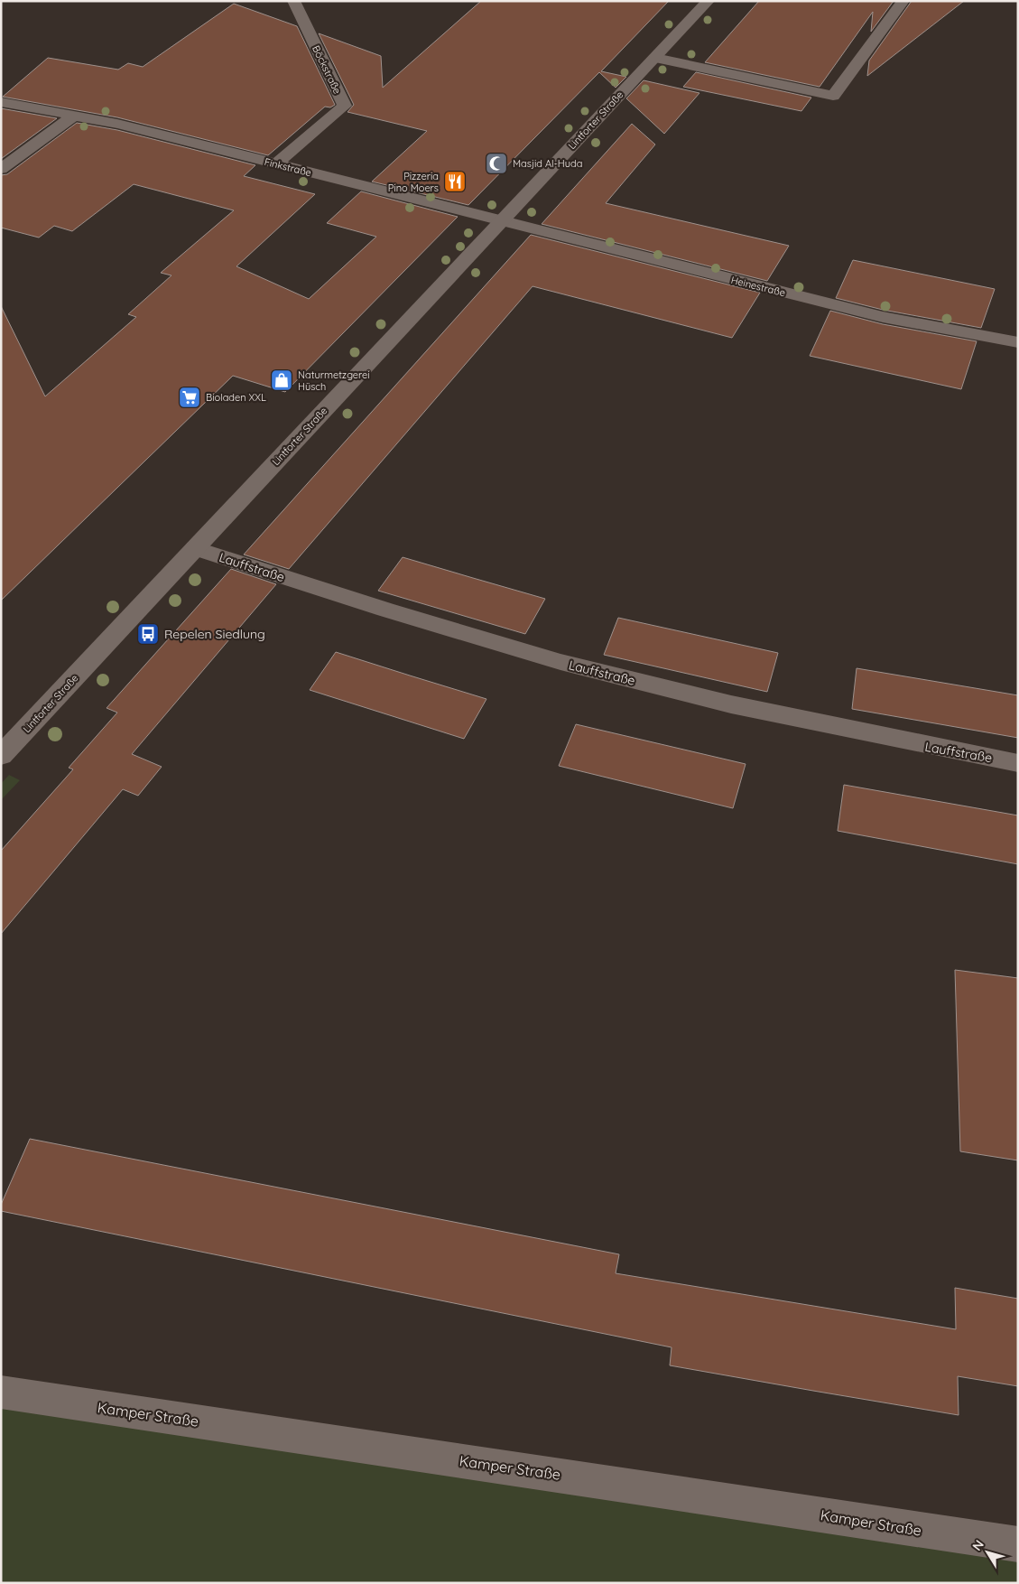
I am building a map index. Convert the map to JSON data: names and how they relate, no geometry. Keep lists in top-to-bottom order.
{
  "streets": {
    "street": [
      "Böckstraße",
      "Lintforter Straße",
      "Finkstraße",
      "Heinestraße",
      "Lauffstraße",
      "Kamper Straße"
    ]
  },
  "crossings": [
    ["Böckstraße", "Finkstraße"],
    ["Lintforter Straße", "Finkstraße"],
    ["Lintforter Straße", "Heinestraße"],
    ["Lintforter Straße", "Lauffstraße"],
    ["Finkstraße", "Heinestraße"]
  ],
  "places": {
    "mosque": ["Masjid Al-Huda"],
    "restaurant": ["Pizzeria Pino Moers"],
    "shop": ["Naturmetzgerei Hüsch"],
    "supermarket": ["Bioladen XXL"],
    "bus stop": ["Repelen Siedlung"]
  },
  "north": "top left"
}
